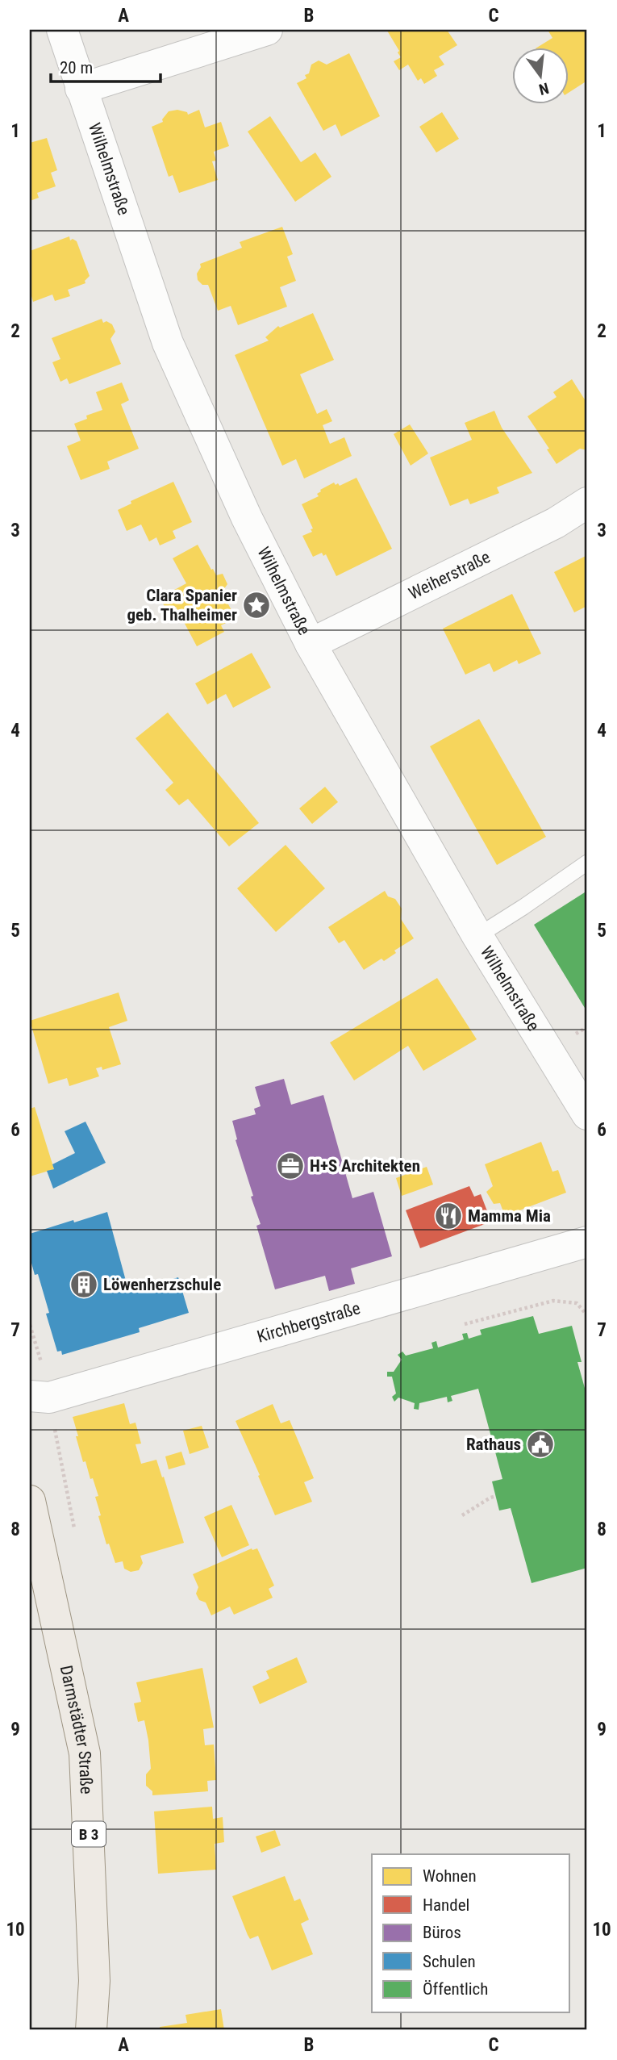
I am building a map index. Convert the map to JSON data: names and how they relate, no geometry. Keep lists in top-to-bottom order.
{
  "streets": {
    "main road": ["Darmstädter Straße", "B 3"],
    "street": ["Wilhelmstraße", "Weiherstraße", "Kirchbergstraße"]
  },
  "crossings": [
    ["Wilhelmstraße", "Weiherstraße"]
  ],
  "places": {
    "place": ["Clara Spanier geb. Thalheimer"],
    "office": ["H+S Architekten"],
    "restaurant": ["Mamma Mia"],
    "building": ["Löwenherzschule"],
    "public building": ["Rathaus"]
  },
  "legend": [
    "Wohnen",
    "Handel",
    "Büros",
    "Schulen",
    "Öffentlich"
  ],
  "scale_bar": "20 m",
  "north": "bottom",
  "grid": {
    "columns": ["A", "B", "C"],
    "rows": [
      "1",
      "2",
      "3",
      "4",
      "5",
      "6",
      "7",
      "8",
      "9",
      "10"
    ]
  }
}
